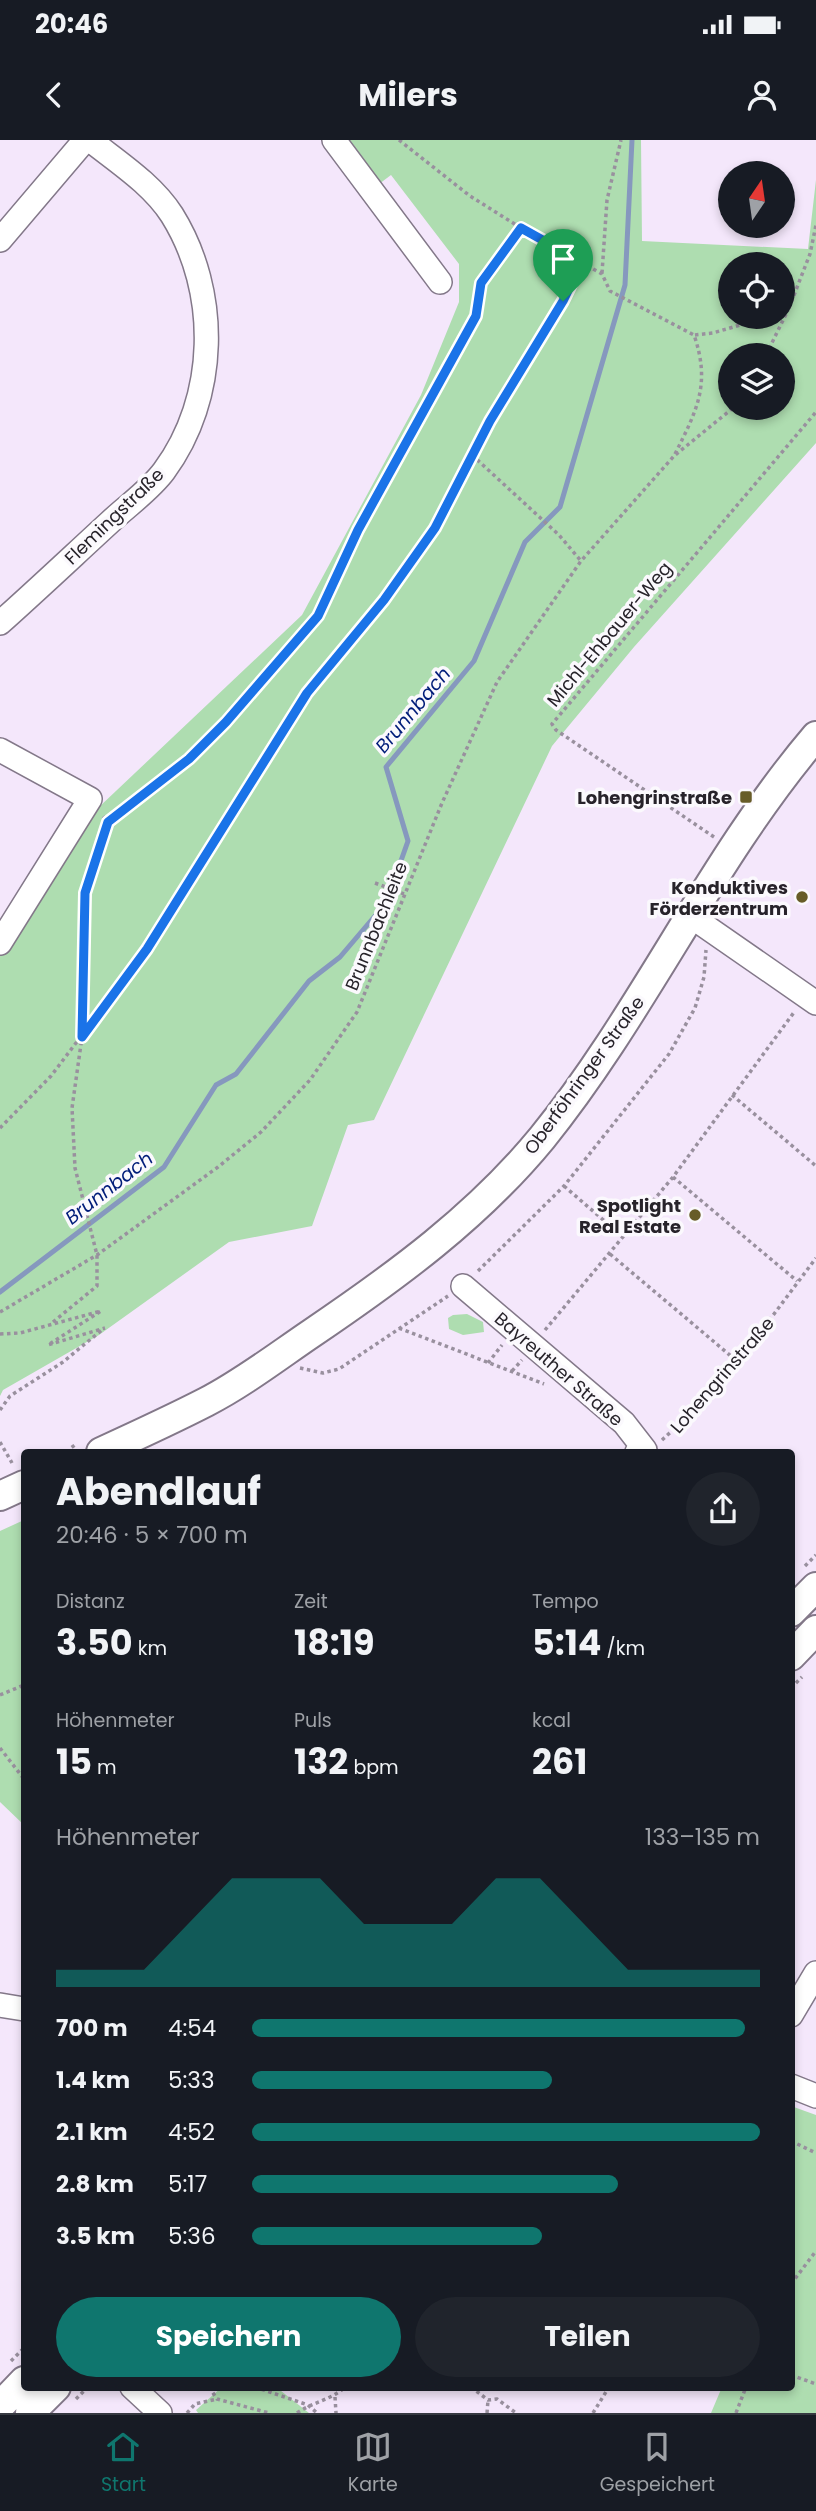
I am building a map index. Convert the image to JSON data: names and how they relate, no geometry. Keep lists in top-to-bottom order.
{
  "streets": {
    "main road": ["Oberföhringer Straße"],
    "street": ["Flemingstraße", "Bayreuther Straße"],
    "path": ["Michl-Ehbauer-Weg", "Brunnbachleite", "Lohengrinstraße"]
  },
  "water": ["Brunnbach"],
  "places": {
    "transit": ["Lohengrinstraße"],
    "other": ["Konduktives Förderzentrum", "Spotlight Real Estate"]
  },
  "north": "top",
  "page": {
    "status": "20:46",
    "header": "Milers",
    "heading": ["Abendlauf", "20:46 · 5 × 700 m"],
    "stats": [
      ["Distanz", "3.50 km"],
      ["Zeit", "18:19"],
      ["Tempo", "5:14 /km"],
      ["Höhenmeter", "15 m"],
      ["Puls", "132 bpm"],
      ["kcal", "261"]
    ],
    "chart": ["Höhenmeter", "133–135 m"],
    "list": [
      {
        "name": "700 m",
        "note": "4:54"
      },
      {
        "name": "1.4 km",
        "note": "5:33"
      },
      {
        "name": "2.1 km",
        "note": "4:52"
      },
      {
        "name": "2.8 km",
        "note": "5:17"
      },
      {
        "name": "3.5 km",
        "note": "5:36"
      }
    ],
    "buttons": ["Speichern", "Teilen"],
    "tabs": ["Start", "Karte", "Gespeichert"]
  }
}
